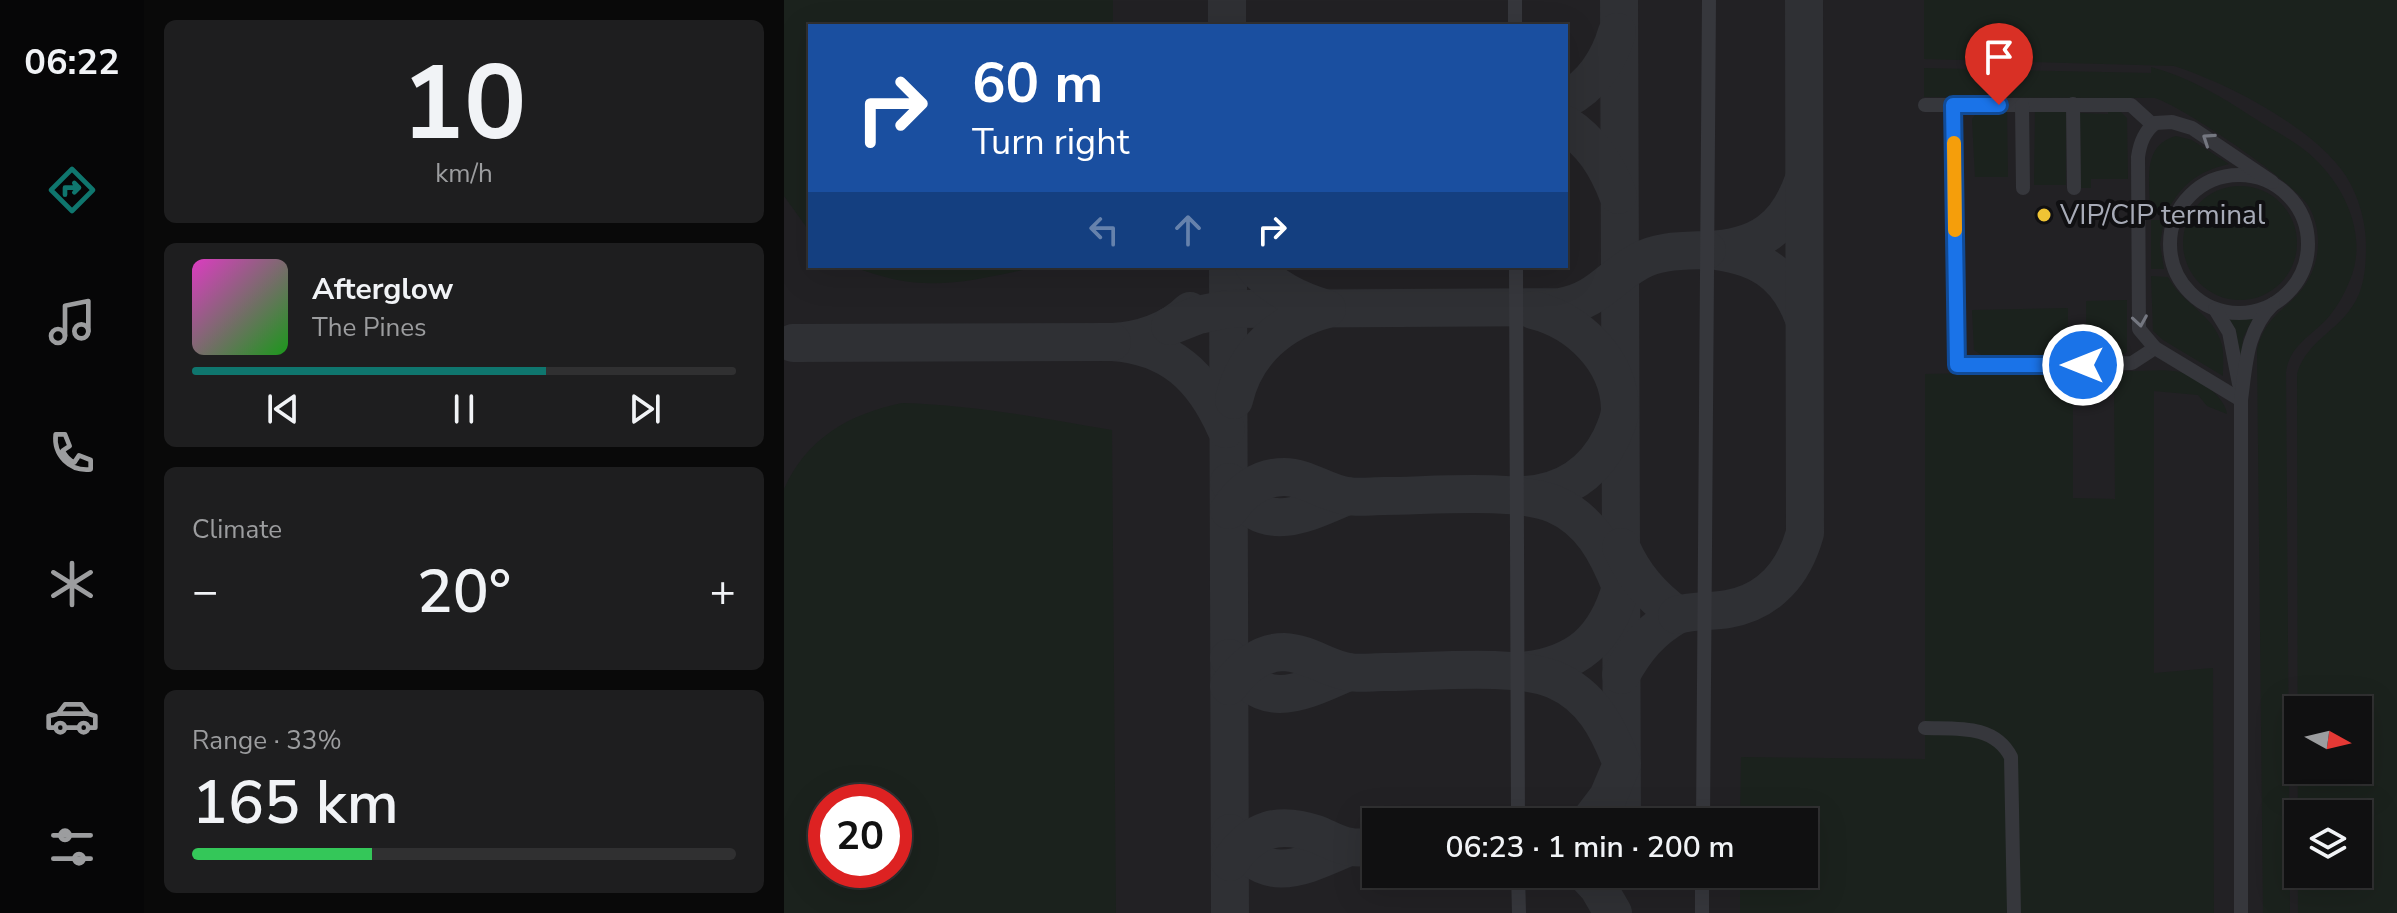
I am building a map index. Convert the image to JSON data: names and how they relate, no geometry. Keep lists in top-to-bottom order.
{
  "places": ["VIP/CIP terminal"],
  "north": "right",
  "page": {
    "tabs": "06:22",
    "tile": [
      ["10", "km/h"],
      "Climate",
      ["Range · 33%", "165 km"]
    ],
    "turn": ["60 m", "Turn right"],
    "song": ["Afterglow", "The Pines"],
    "heat": ["−", "20°", "+"],
    "limit": "20",
    "trip": "06:23 · 1 min · 200 m"
  }
}
